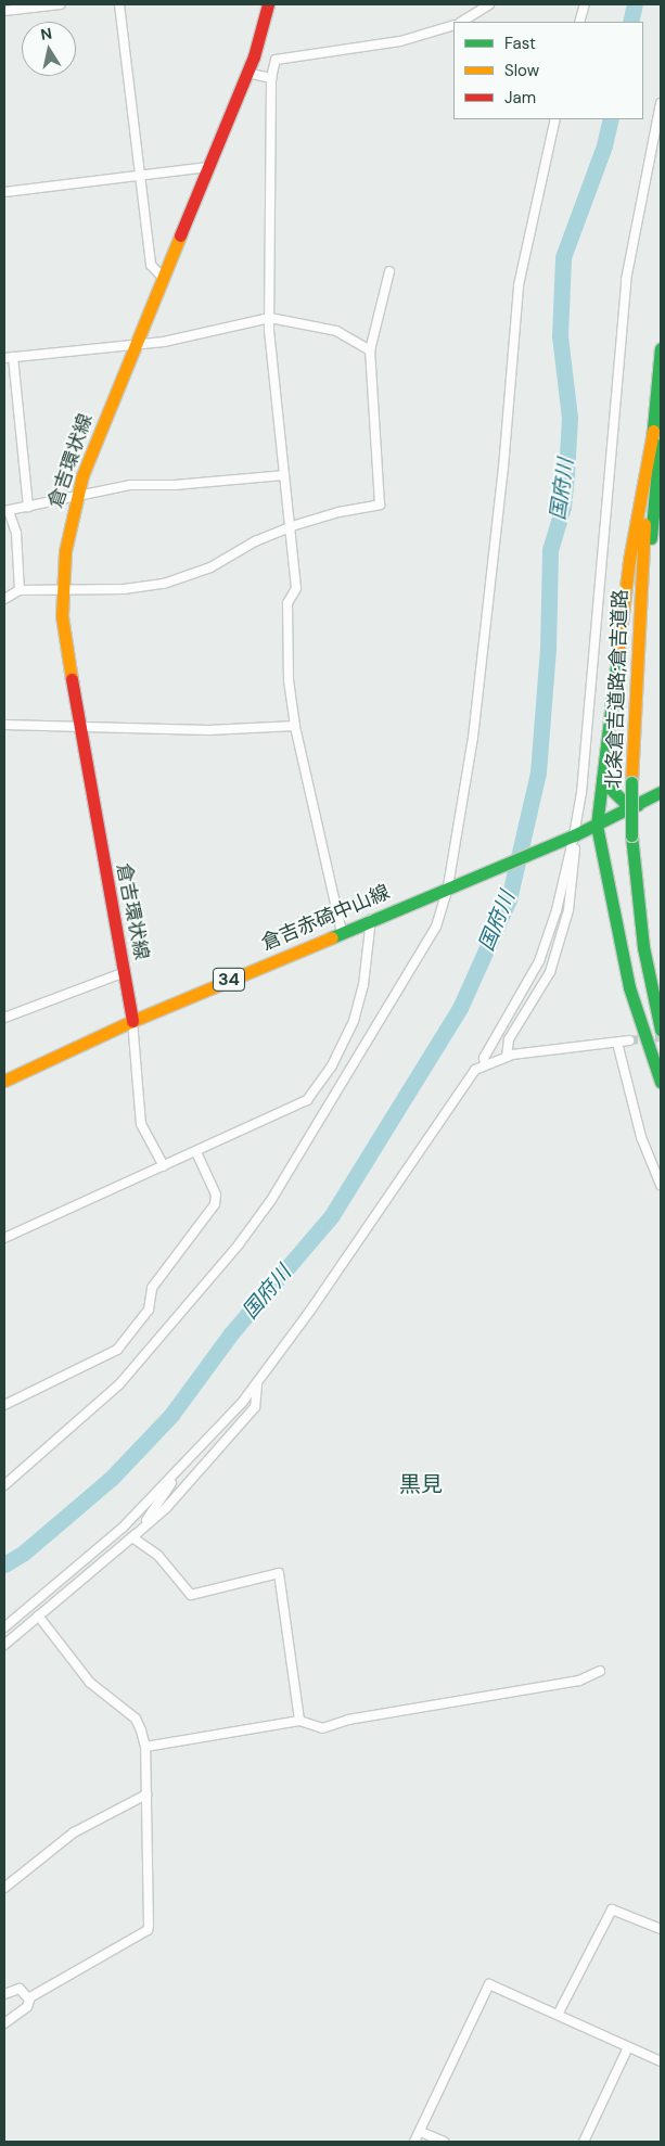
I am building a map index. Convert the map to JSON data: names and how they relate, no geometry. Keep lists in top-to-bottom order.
{
  "streets": {
    "main road": [
      "倉吉環状線",
      "北条倉吉道路;倉吉道路",
      "倉吉赤碕中山線",
      "34"
    ]
  },
  "crossings": [
    ["倉吉環状線", "倉吉赤碕中山線"]
  ],
  "districts": ["黒見"],
  "water": ["国府川"],
  "legend": ["Fast", "Slow", "Jam"],
  "north": "top"
}
